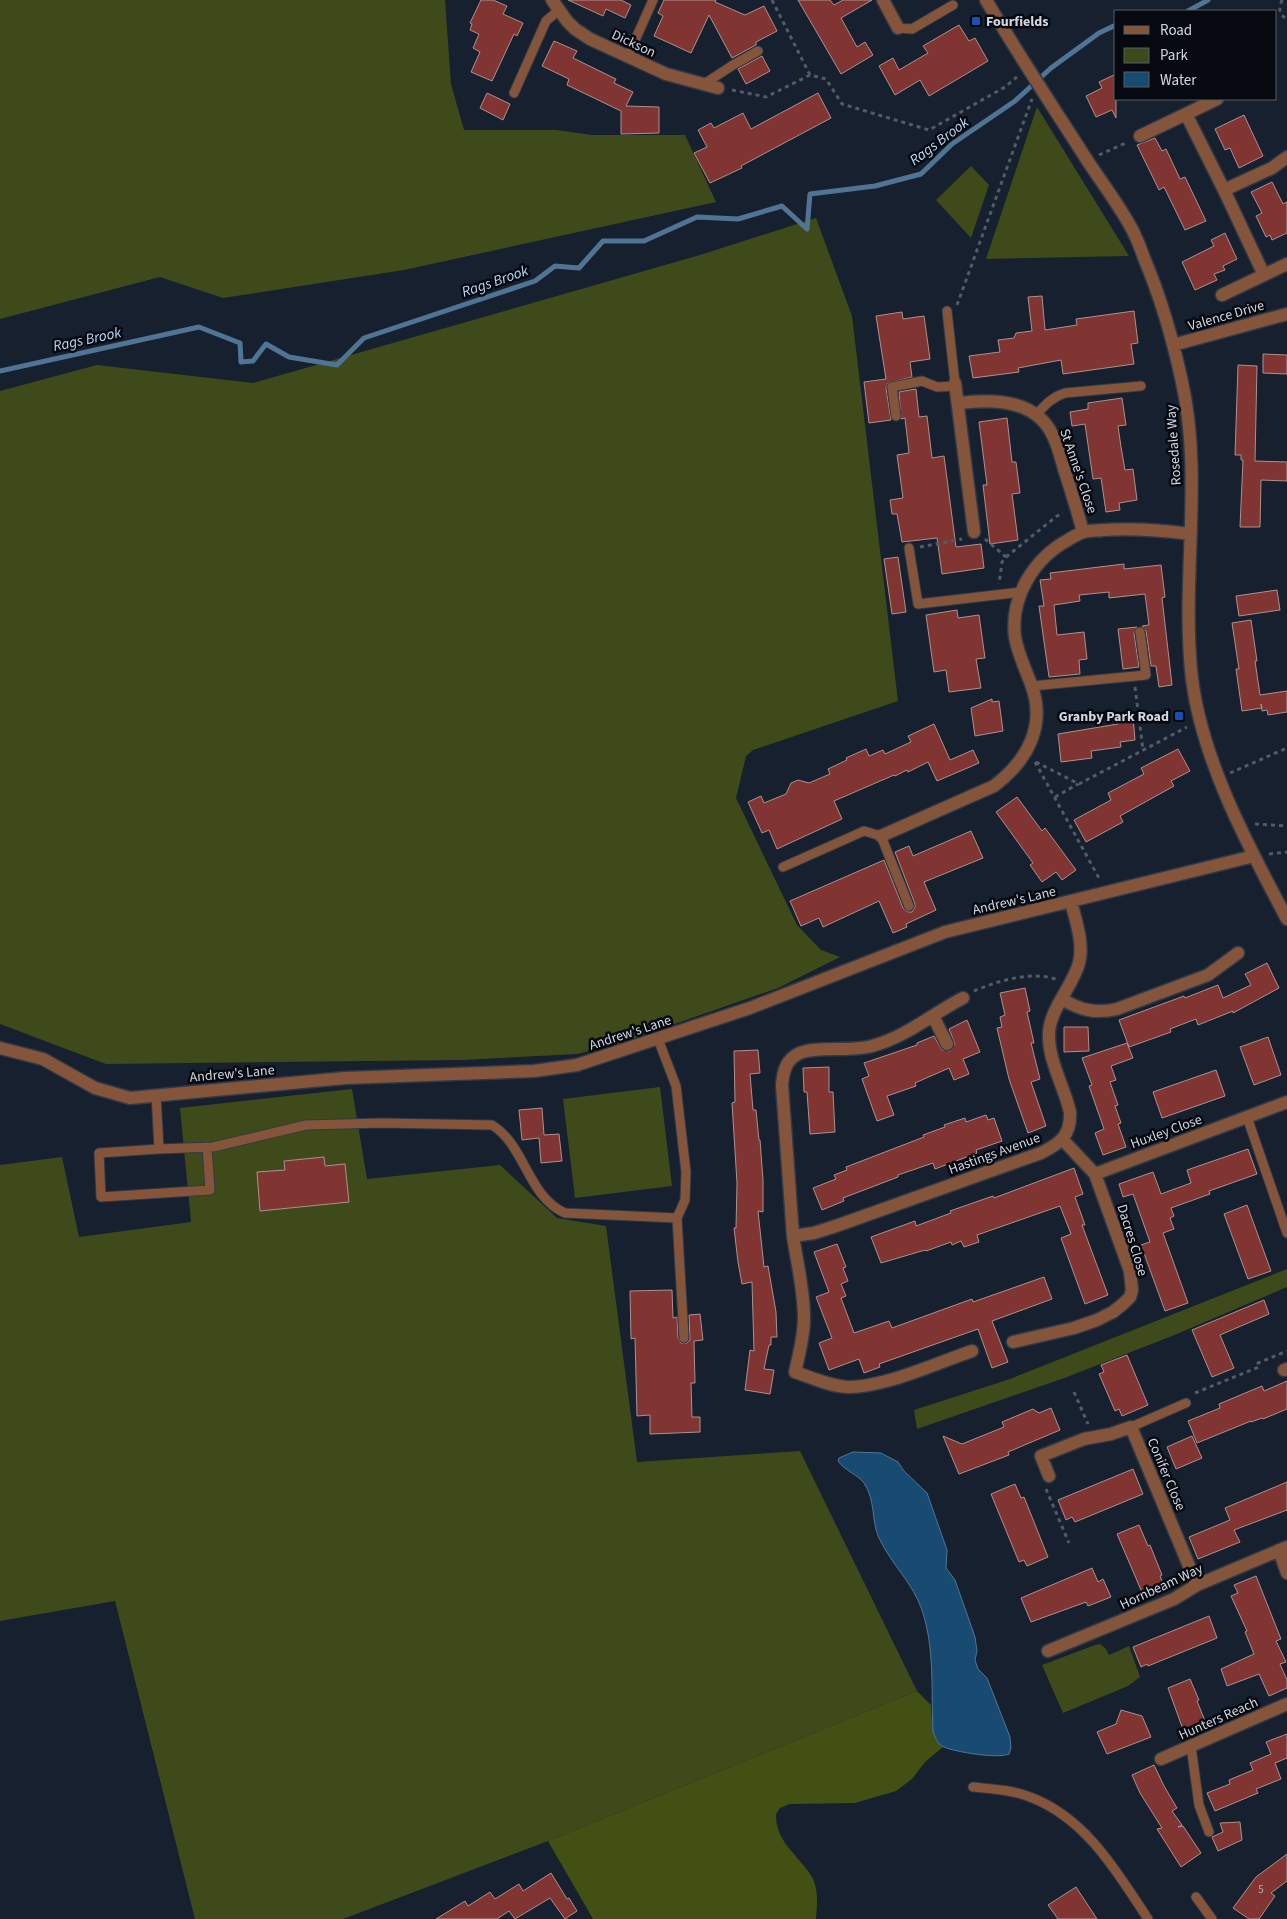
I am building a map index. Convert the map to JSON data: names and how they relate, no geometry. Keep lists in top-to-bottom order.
{
  "streets": {
    "street": [
      "Dickson",
      "Valence Drive",
      "Rosedale Way",
      "St Anne's Close",
      "Andrew's Lane",
      "Huxley Close",
      "Hastings Avenue",
      "Dacres Close",
      "Conifer Close",
      "Hornbeam Way",
      "Hunters Reach"
    ]
  },
  "crossings": [
    ["Valence Drive", "Rosedale Way"],
    ["Rosedale Way", "Andrew's Lane"],
    ["Huxley Close", "Dacres Close"],
    ["Hastings Avenue", "Dacres Close"],
    ["Conifer Close", "Hornbeam Way"]
  ],
  "water": ["Rags Brook"],
  "places": {
    "transit": ["Fourfields", "Granby Park Road"]
  },
  "house_numbers": ["5"],
  "legend": ["Road", "Park", "Water"]
}
